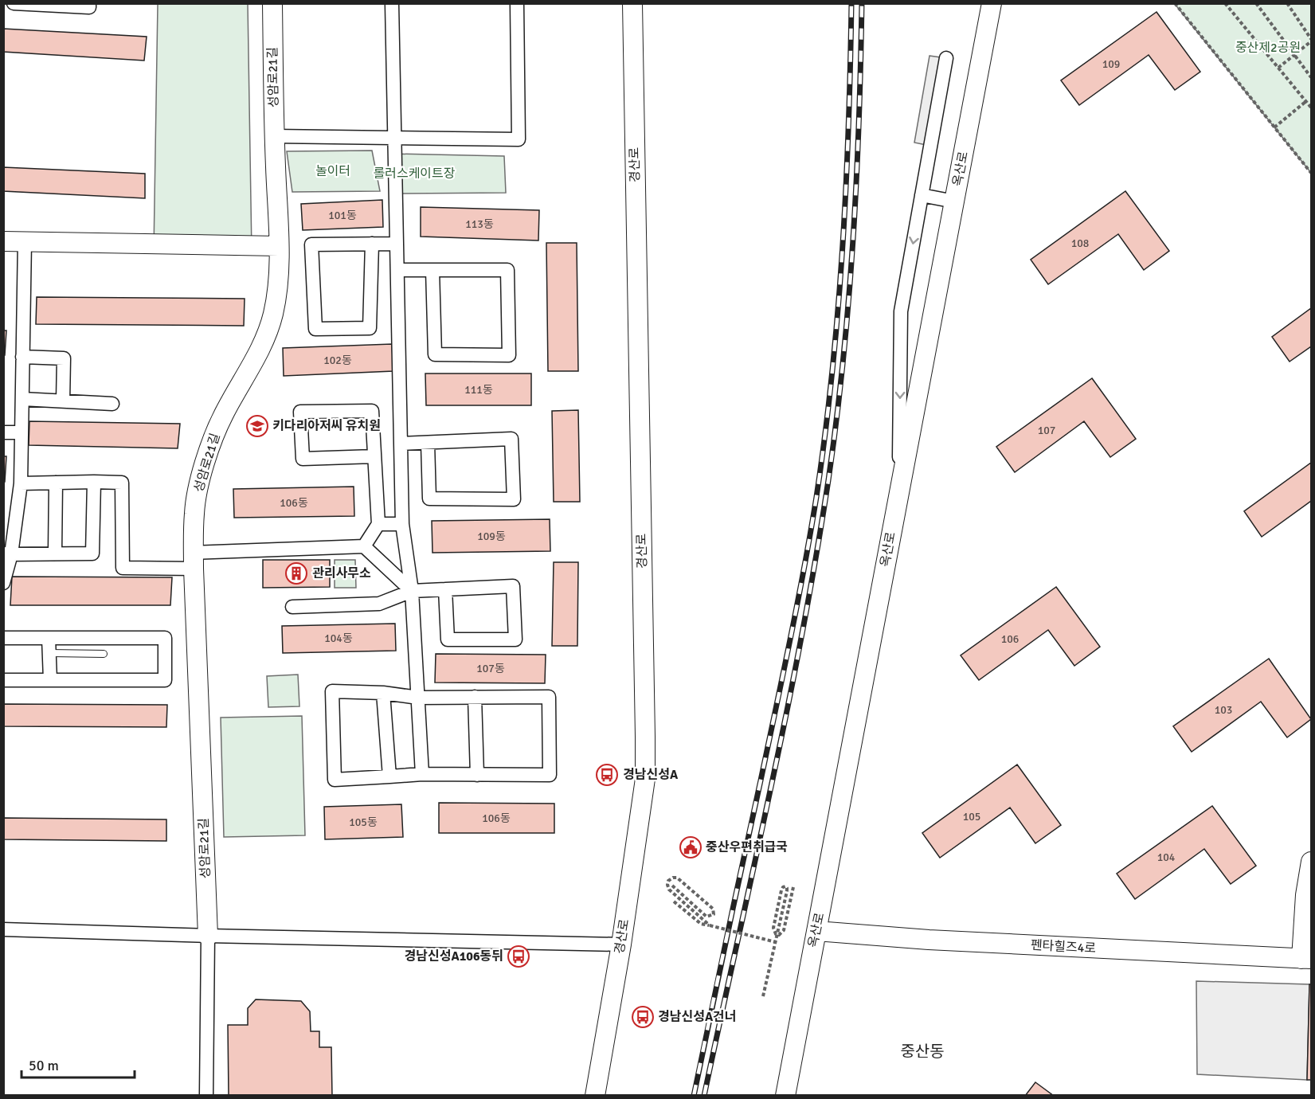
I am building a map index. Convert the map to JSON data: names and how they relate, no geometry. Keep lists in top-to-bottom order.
{
  "streets": {
    "street": [
      "성암로21길",
      "경산로",
      "옥산로",
      "펜타힐즈4로"
    ]
  },
  "crossings": [
    ["옥산로", "펜타힐즈4로"]
  ],
  "districts": ["중산동"],
  "parks": ["중산제2공원", "놀이터", "롤러스케이트장"],
  "places": {
    "school or university": ["키다리아저씨 유치원"],
    "building": ["관리사무소"],
    "bus stop": ["경남신성A", "경남신성A106동뒤", "경남신성A건너"],
    "public building": ["중산우편취급국"]
  },
  "house_numbers": [
    "109",
    "101동",
    "113동",
    "108",
    "102동",
    "111동",
    "107",
    "106동",
    "109동",
    "104동",
    "106",
    "107동",
    "103",
    "105",
    "106동",
    "105동",
    "104"
  ],
  "scale_bar": "50 m"
}
